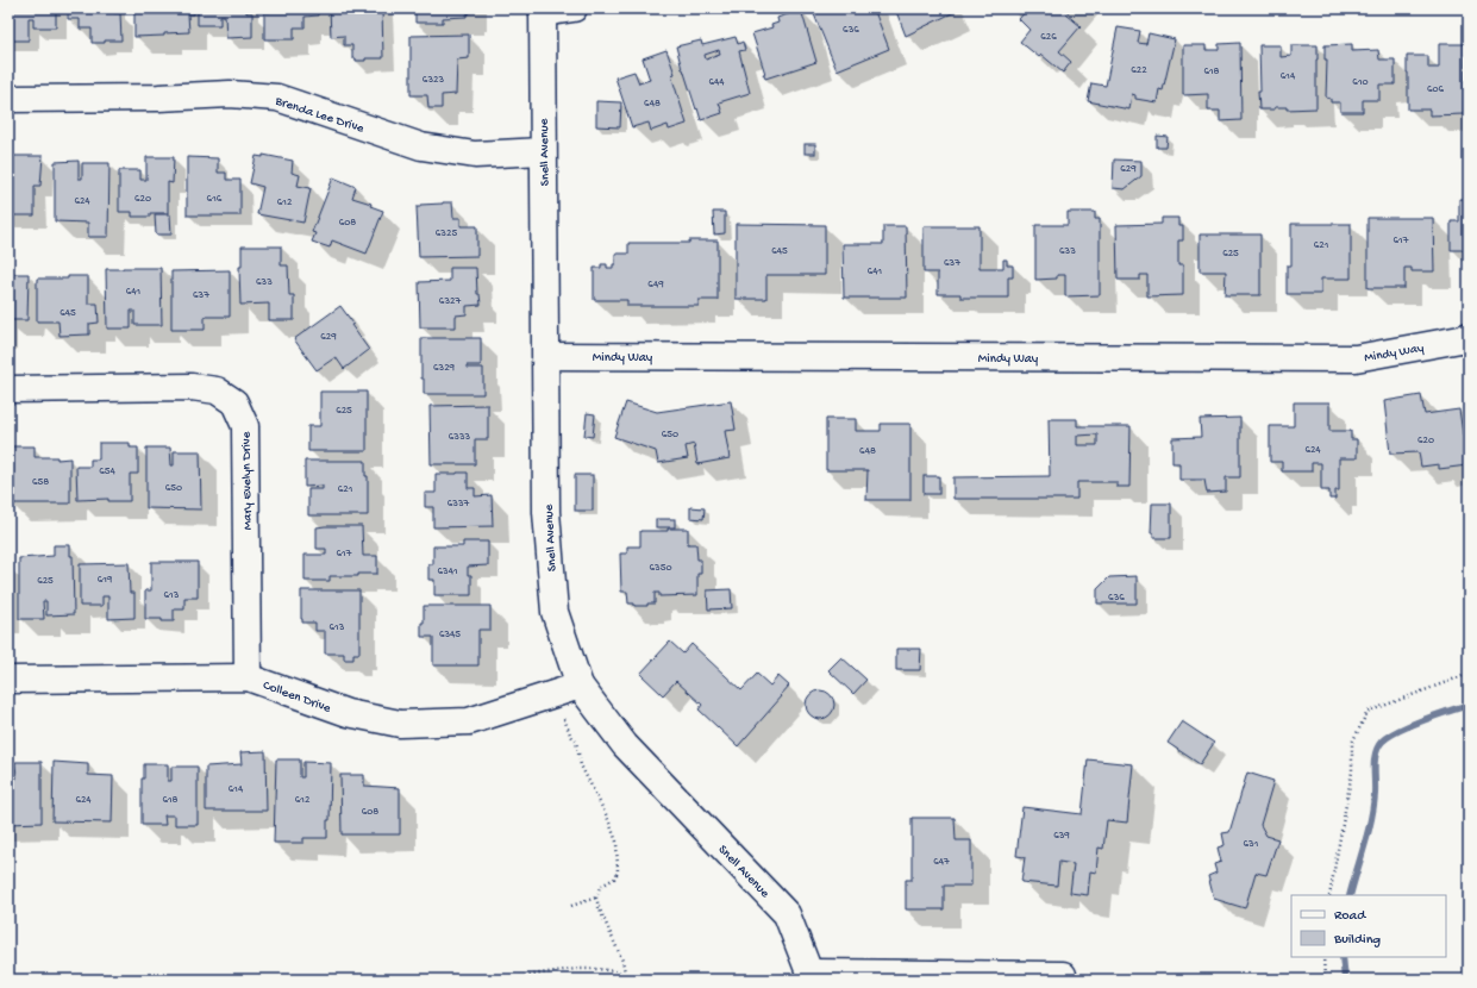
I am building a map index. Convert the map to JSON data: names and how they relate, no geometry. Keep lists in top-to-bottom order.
{
  "streets": {
    "street": [
      "Brenda Lee Drive",
      "Snell Avenue",
      "Mindy Way",
      "Mary Evelyn Drive",
      "Colleen Drive"
    ]
  },
  "crossings": [
    ["Brenda Lee Drive", "Snell Avenue"],
    ["Snell Avenue", "Mindy Way"],
    ["Snell Avenue", "Colleen Drive"],
    ["Mary Evelyn Drive", "Colleen Drive"]
  ],
  "house_numbers": [
    "636",
    "626",
    "622",
    "618",
    "614",
    "6323",
    "644",
    "610",
    "606",
    "648",
    "629",
    "620",
    "616",
    "624",
    "612",
    "608",
    "6325",
    "617",
    "621",
    "645",
    "633",
    "625",
    "637",
    "641",
    "633",
    "649",
    "641",
    "637",
    "6327",
    "645",
    "629",
    "6329",
    "625",
    "650",
    "6333",
    "620",
    "624",
    "648",
    "654",
    "658",
    "650",
    "621",
    "6337",
    "617",
    "6350",
    "6341",
    "619",
    "625",
    "613",
    "636",
    "613",
    "6345",
    "614",
    "624",
    "618",
    "612",
    "608",
    "639",
    "631",
    "647"
  ],
  "legend": ["Road", "Building"]
}
